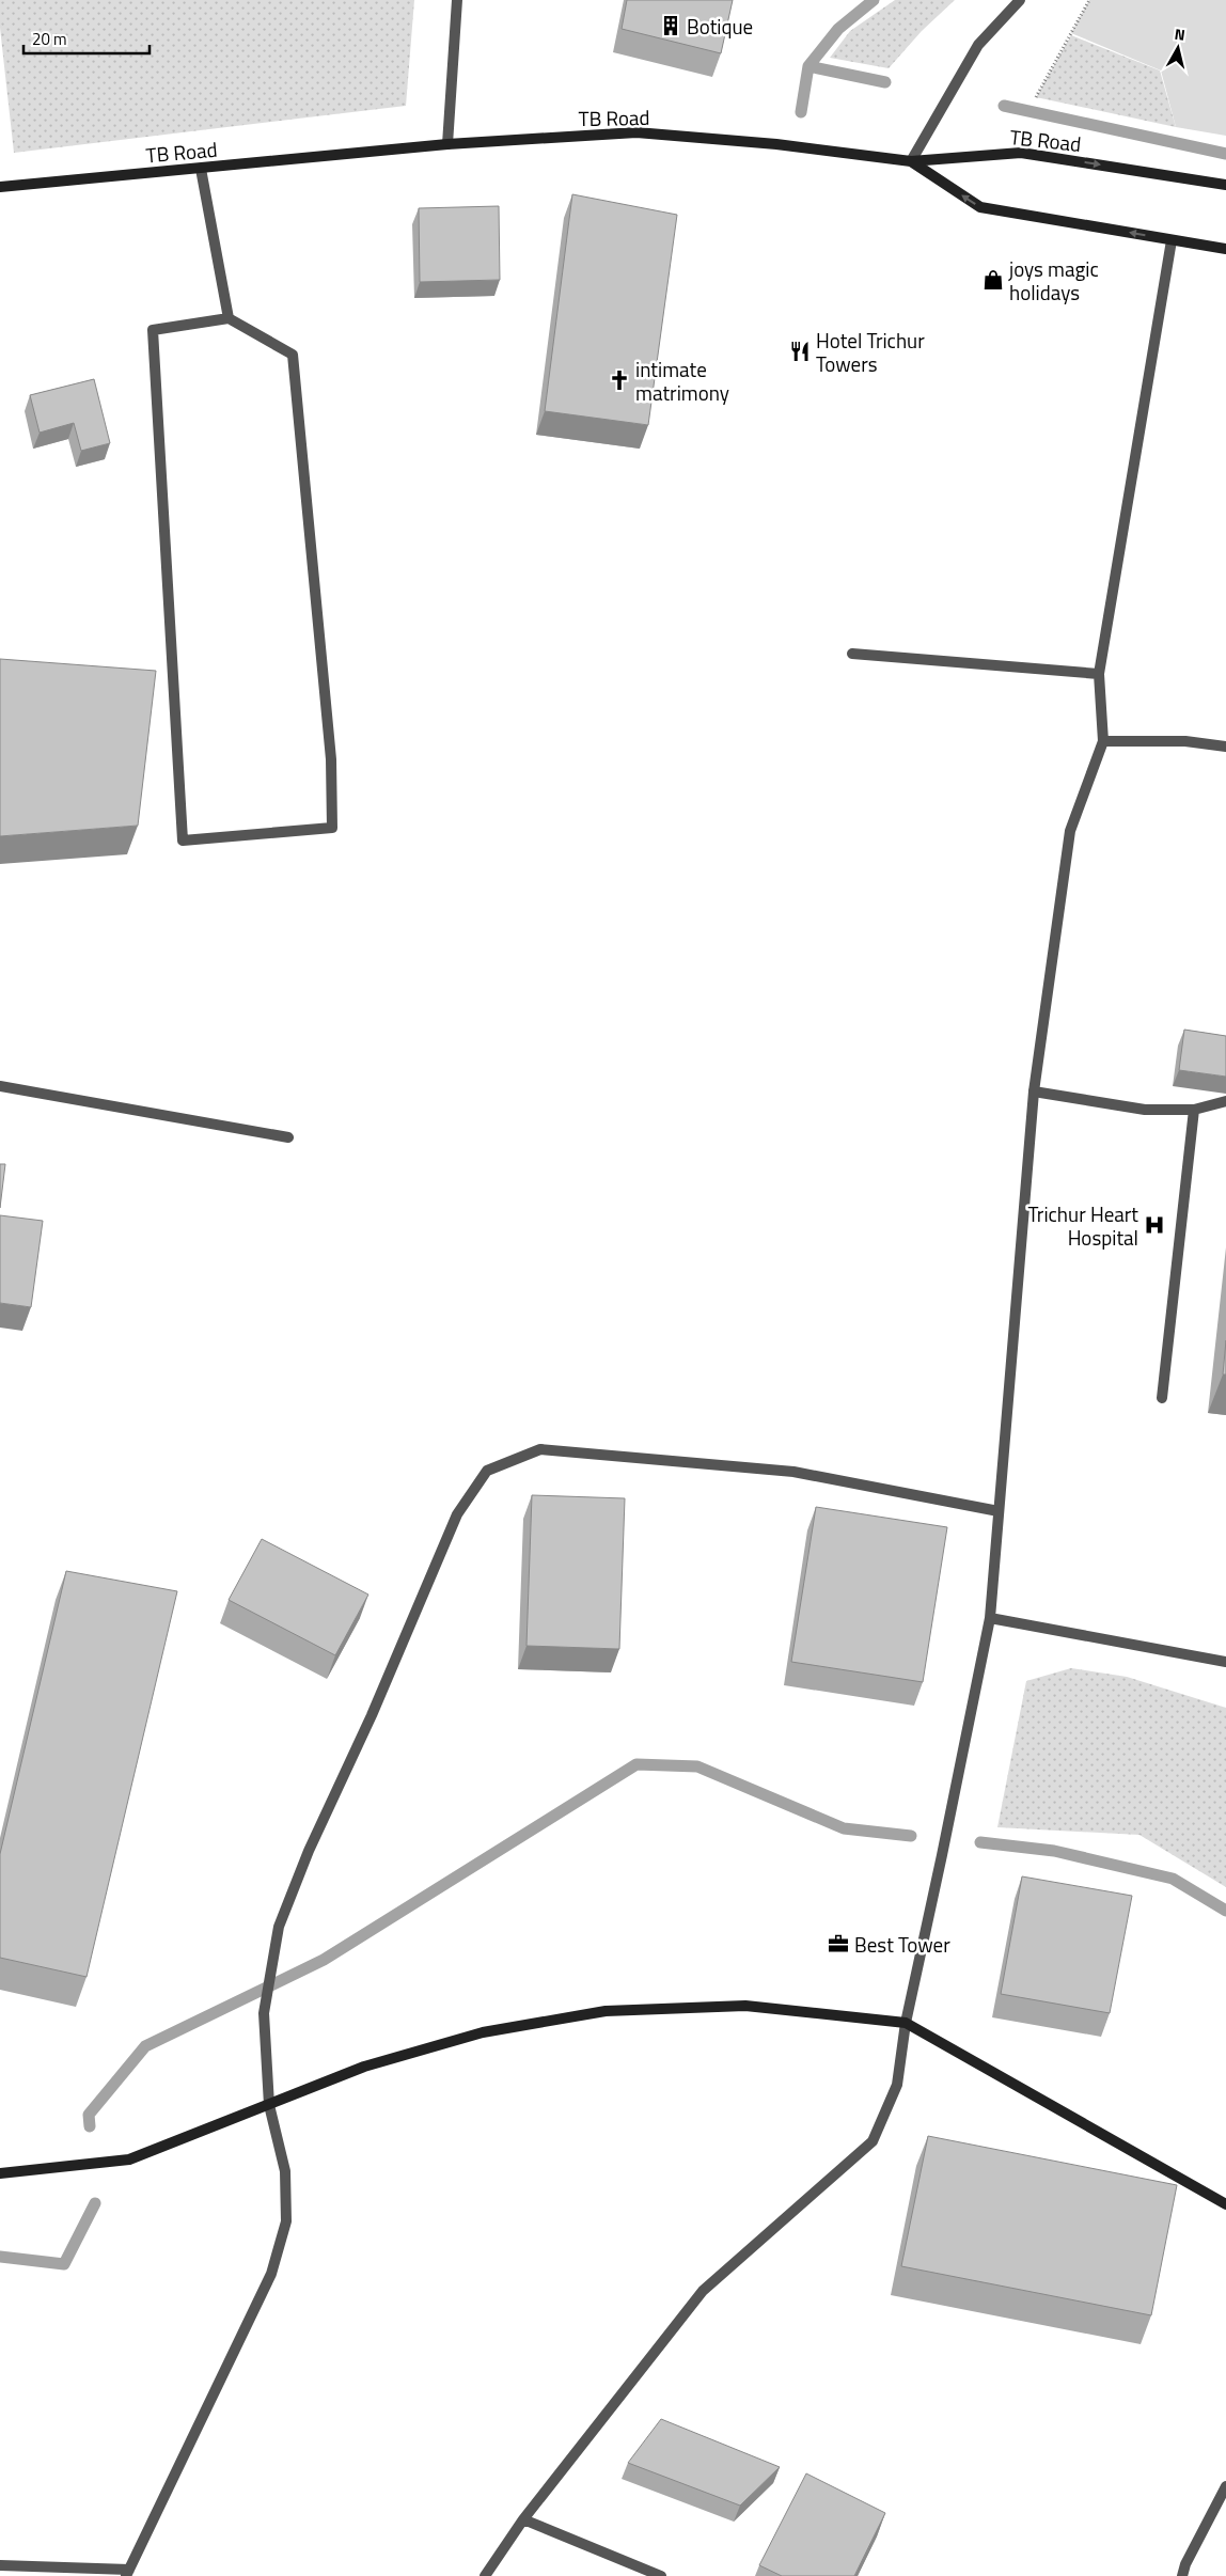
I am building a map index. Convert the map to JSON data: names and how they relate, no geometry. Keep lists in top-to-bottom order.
{
  "streets": {
    "main road": ["TB Road"]
  },
  "places": {
    "building": ["Botique"],
    "shop": ["joys magic holidays"],
    "restaurant": ["Hotel Trichur Towers"],
    "church": ["intimate matrimony"],
    "hospital": ["Trichur Heart Hospital"],
    "office": ["Best Tower"]
  },
  "scale_bar": "20 m",
  "north": "top"
}
